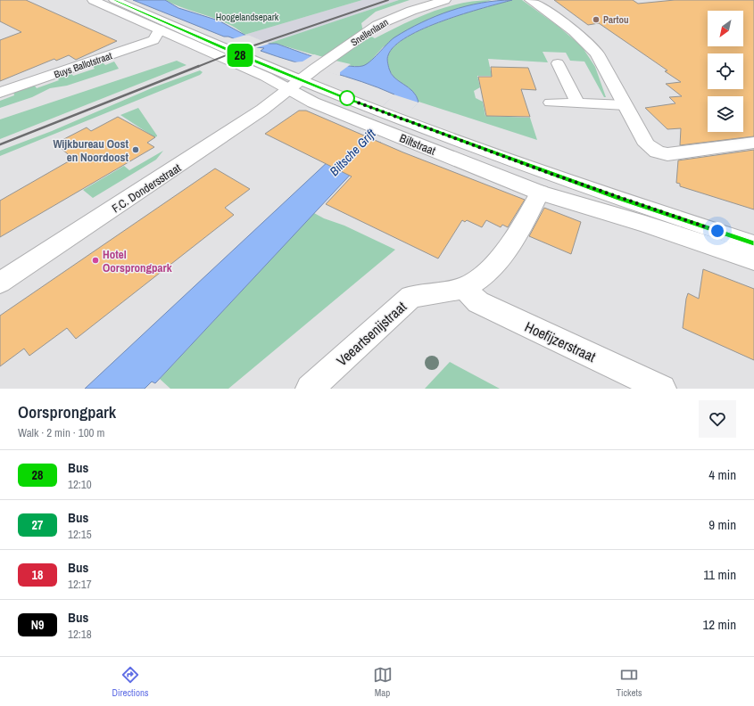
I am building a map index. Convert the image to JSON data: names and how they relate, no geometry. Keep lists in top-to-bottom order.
{
  "streets": {
    "street": [
      "Snellenlaan",
      "Buys Ballotstraat",
      "Biltstraat",
      "F.C. Dondersstraat",
      "Veeartsenijstraat",
      "Hoefijzerstraat"
    ]
  },
  "crossings": [
    ["Snellenlaan", "Biltstraat"],
    ["Snellenlaan", "F.C. Dondersstraat"],
    ["Buys Ballotstraat", "Biltstraat"],
    ["Biltstraat", "F.C. Dondersstraat"],
    ["Biltstraat", "Veeartsenijstraat"],
    ["Veeartsenijstraat", "Hoefijzerstraat"]
  ],
  "water": ["Biltsche Grift"],
  "parks": ["Hoogelandsepark"],
  "places": ["Partou", "Wijkbureau Oost en Noordoost", "Hotel Oorsprongpark"],
  "lines": ["bus line 28"],
  "north": "bottom left",
  "page": {
    "on_map": "28",
    "heading": ["Oorsprongpark", "Walk · 2 min · 100 m"],
    "list": [
      {
        "mark": "28",
        "name": "Bus",
        "note": "12:10",
        "value": "4 min"
      },
      {
        "mark": "27",
        "name": "Bus",
        "note": "12:15",
        "value": "9 min"
      },
      {
        "mark": "18",
        "name": "Bus",
        "note": "12:17",
        "value": "11 min"
      },
      {
        "mark": "N9",
        "name": "Bus",
        "note": "12:18",
        "value": "12 min"
      }
    ],
    "tabs": ["Directions", "Map", "Tickets"]
  }
}
